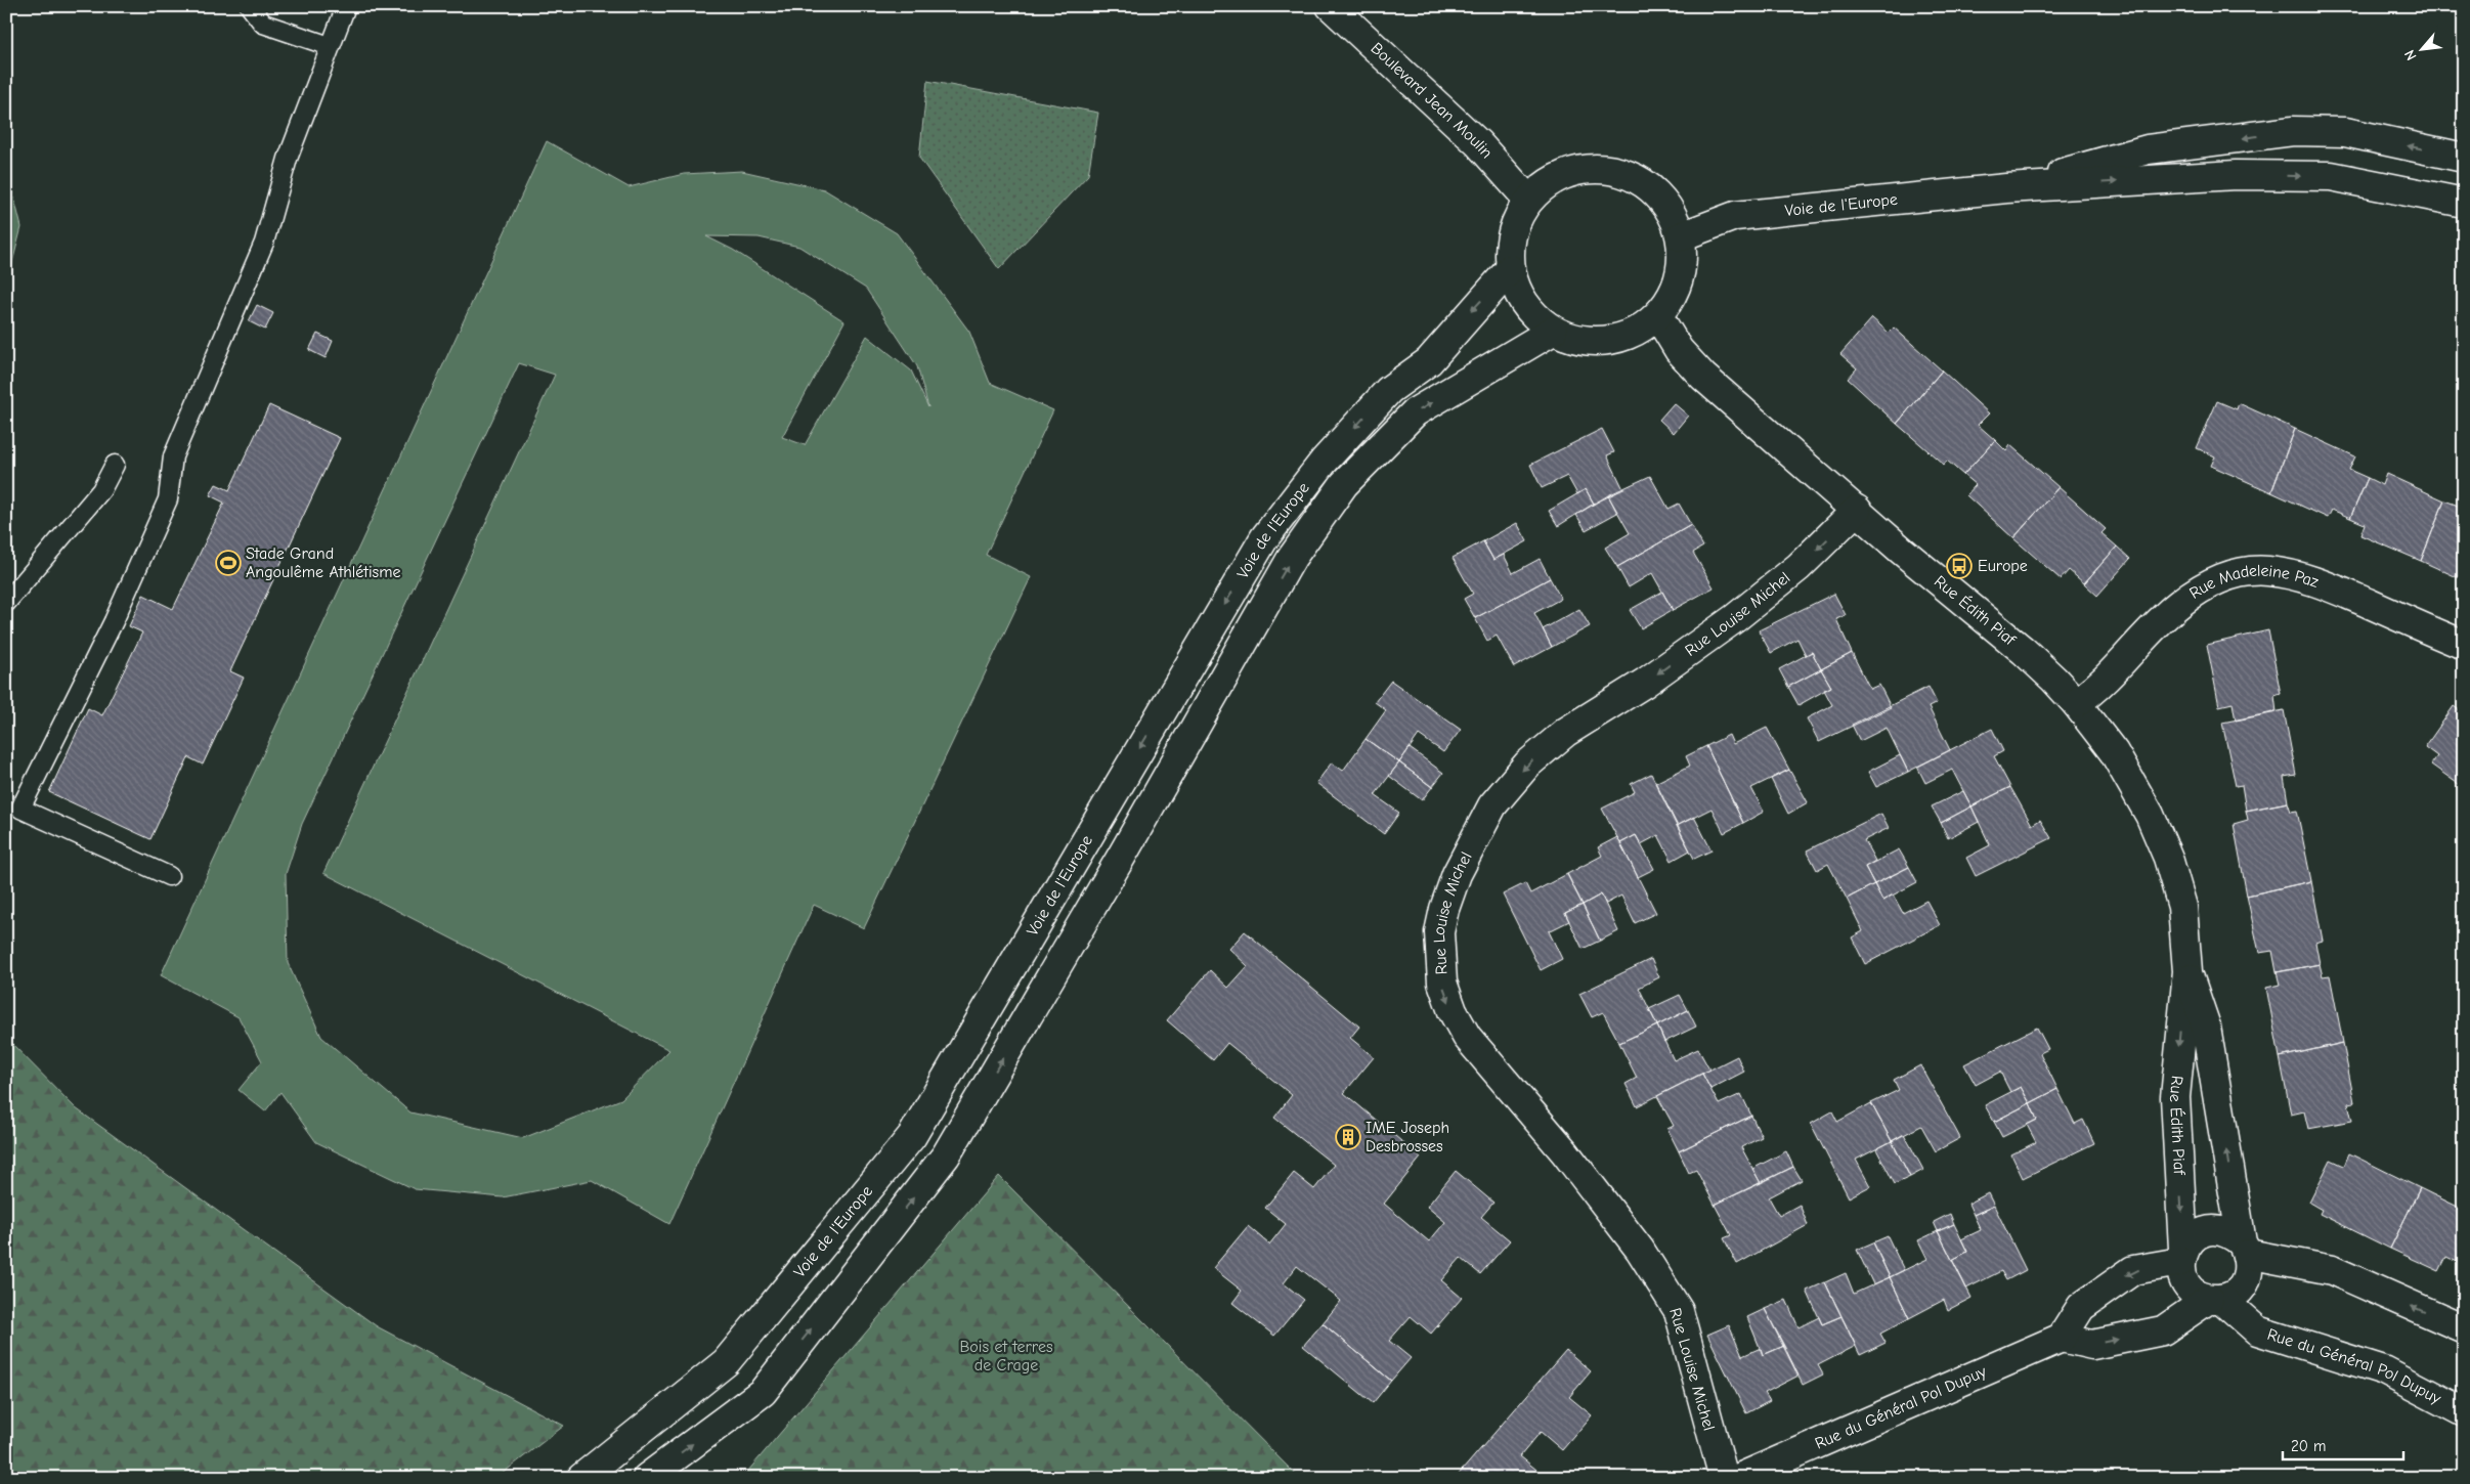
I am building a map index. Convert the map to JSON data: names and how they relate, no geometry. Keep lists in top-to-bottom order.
{
  "streets": {
    "main road": [
      "Boulevard Jean Moulin",
      "Voie de l'Europe",
      "Rue Madeleine Paz",
      "Rue Édith Piaf",
      "Rue Louise Michel",
      "Rue du Général Pol Dupuy"
    ]
  },
  "crossings": [
    ["Boulevard Jean Moulin", "Voie de l'Europe"],
    ["Boulevard Jean Moulin", "Rue Édith Piaf"],
    ["Voie de l'Europe", "Rue Édith Piaf"],
    ["Rue Madeleine Paz", "Rue Édith Piaf"],
    ["Rue Édith Piaf", "Rue Louise Michel"],
    ["Rue Édith Piaf", "Rue du Général Pol Dupuy"]
  ],
  "parks": ["Bois et terres de Crage"],
  "places": {
    "sports": ["Stade Grand Angoulême Athlétisme"],
    "bus stop": ["Europe"],
    "building": ["IME Joseph Desbrosses"]
  },
  "scale_bar": "20 m",
  "north": "bottom left"
}
